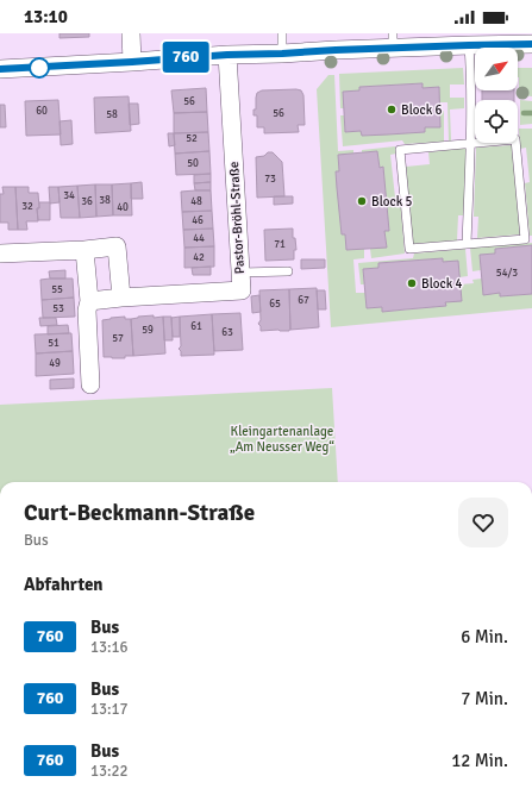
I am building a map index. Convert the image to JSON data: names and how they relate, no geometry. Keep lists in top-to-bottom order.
{
  "streets": {
    "street": ["Pastor-Bröhl-Straße"]
  },
  "parks": ["Kleingartenanlage „Am Neusser Weg“"],
  "places": ["Block 6", "Block 5", "Block 4"],
  "lines": ["bus line 760"],
  "house_numbers": [
    "56",
    "60",
    "56",
    "58",
    "52",
    "50",
    "73",
    "34",
    "38",
    "36",
    "48",
    "32",
    "40",
    "46",
    "44",
    "71",
    "42",
    "54/3",
    "55",
    "67",
    "65",
    "53",
    "61",
    "59",
    "63",
    "57",
    "51",
    "49"
  ],
  "north": "top right",
  "page": {
    "status": "13:10",
    "on_map": "760",
    "heading": [
      ["Curt-Beckmann-Straße", "Bus"],
      "Abfahrten"
    ],
    "list": [
      {
        "mark": "760",
        "name": "Bus",
        "note": "13:16",
        "value": "6 Min."
      },
      {
        "mark": "760",
        "name": "Bus",
        "note": "13:17",
        "value": "7 Min."
      },
      {
        "mark": "760",
        "name": "Bus",
        "note": "13:22",
        "value": "12 Min."
      }
    ]
  }
}
